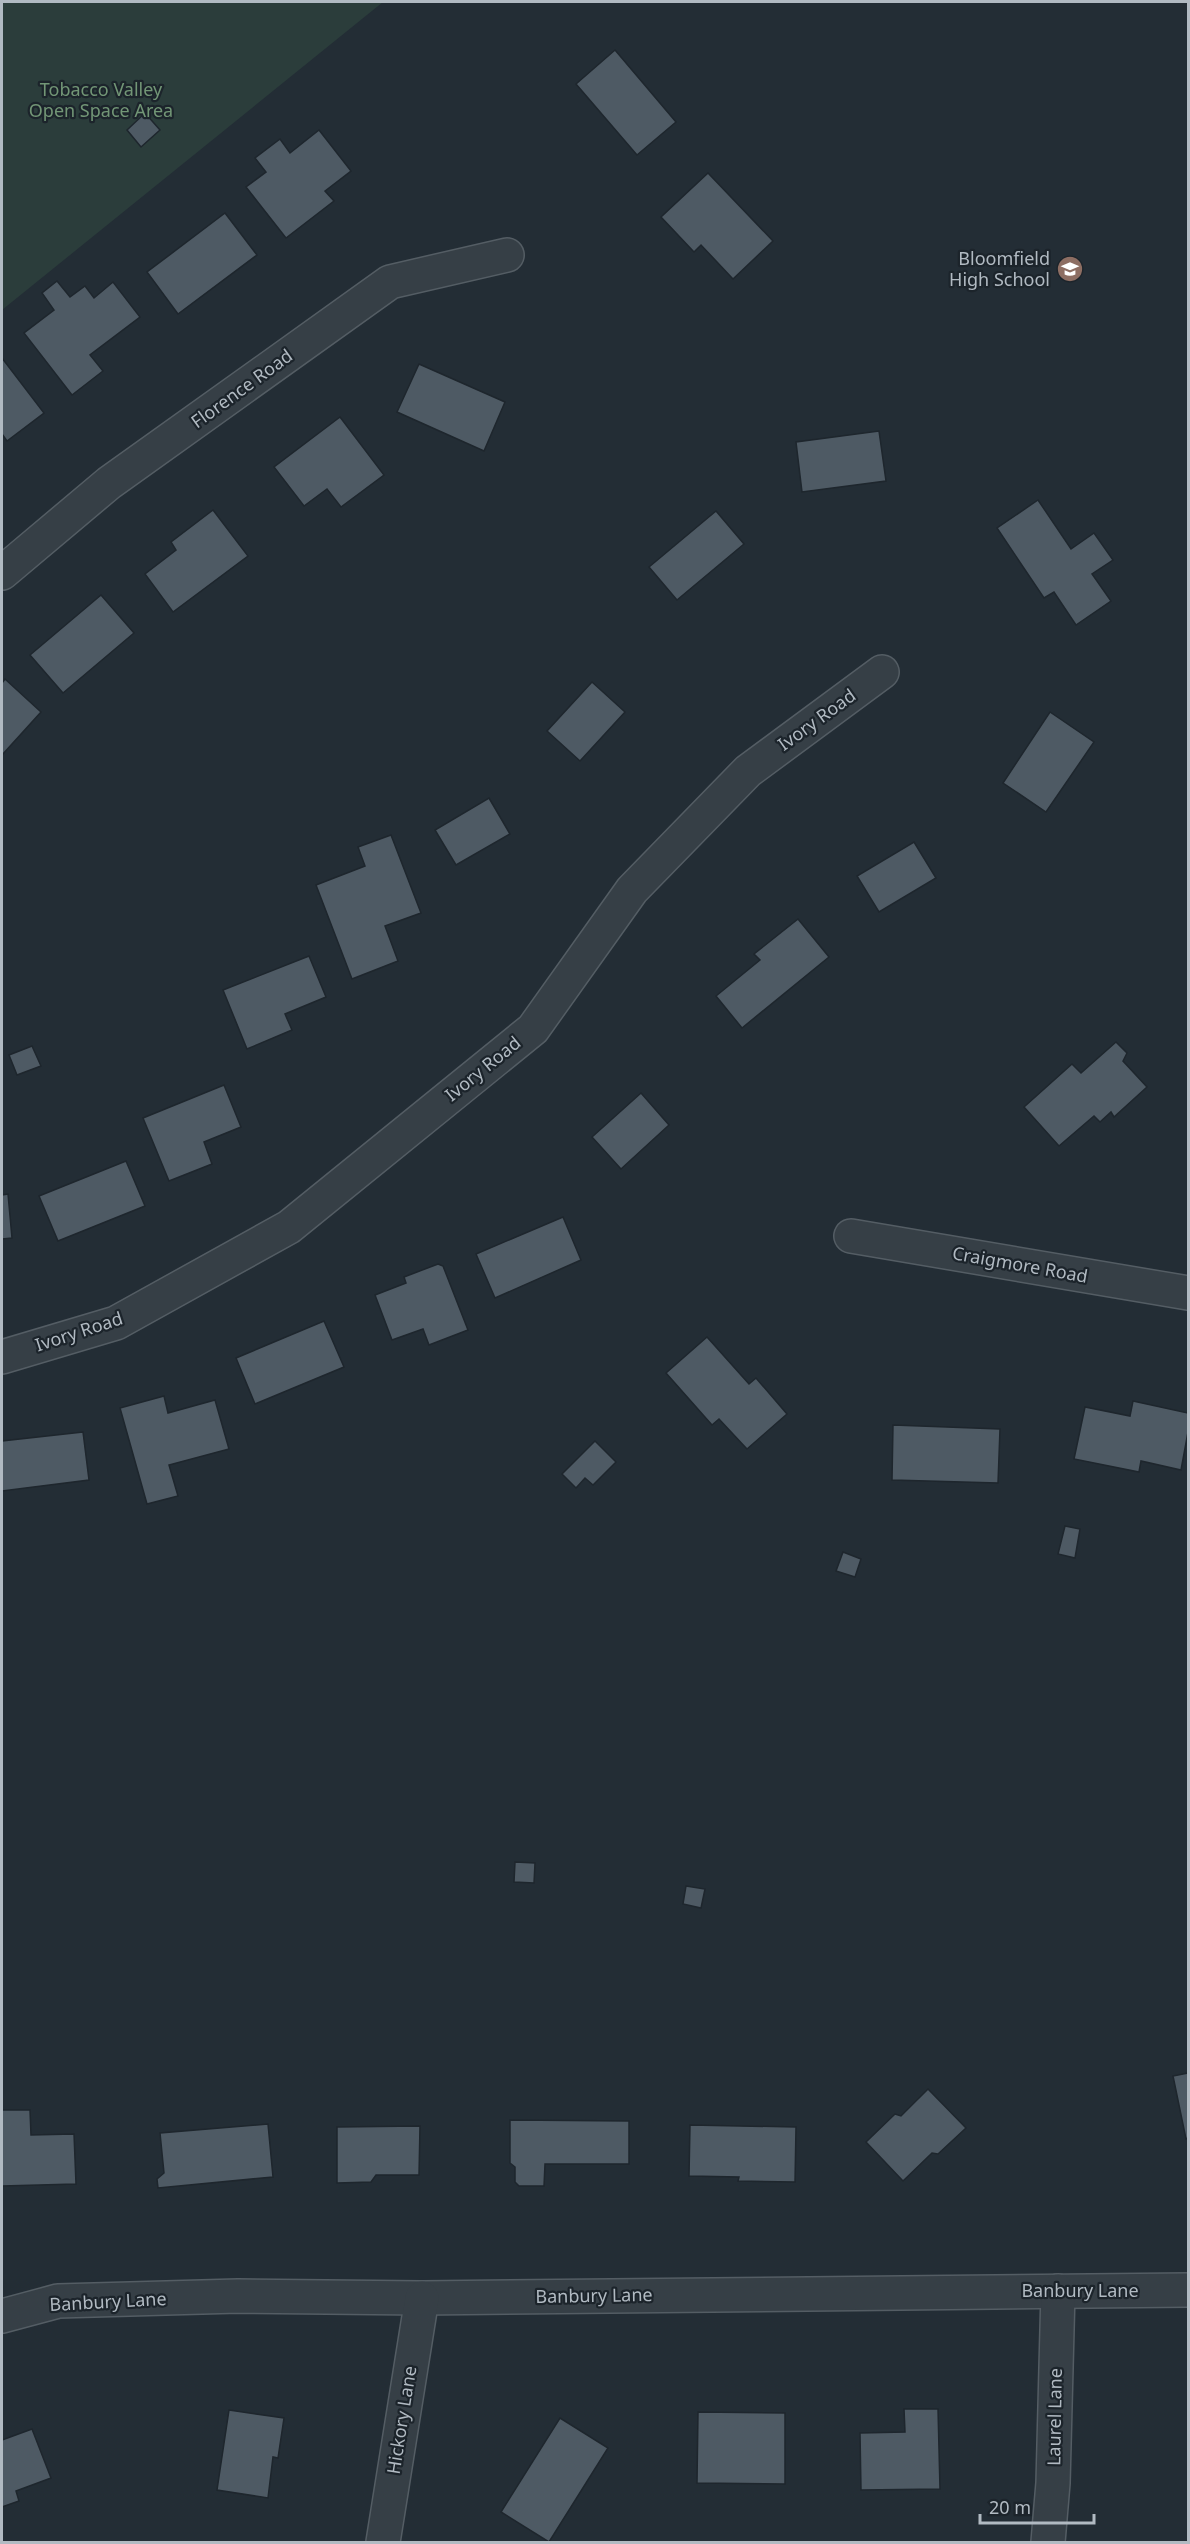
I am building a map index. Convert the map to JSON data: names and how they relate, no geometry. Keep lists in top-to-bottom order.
{
  "streets": {
    "street": [
      "Florence Road",
      "Ivory Road",
      "Craigmore Road",
      "Banbury Lane",
      "Laurel Lane",
      "Hickory Lane"
    ]
  },
  "crossings": [
    ["Banbury Lane", "Laurel Lane"],
    ["Banbury Lane", "Hickory Lane"]
  ],
  "parks": ["Tobacco Valley Open Space Area"],
  "places": {
    "school or university": ["Bloomfield High School"]
  },
  "scale_bar": "20 m"
}
